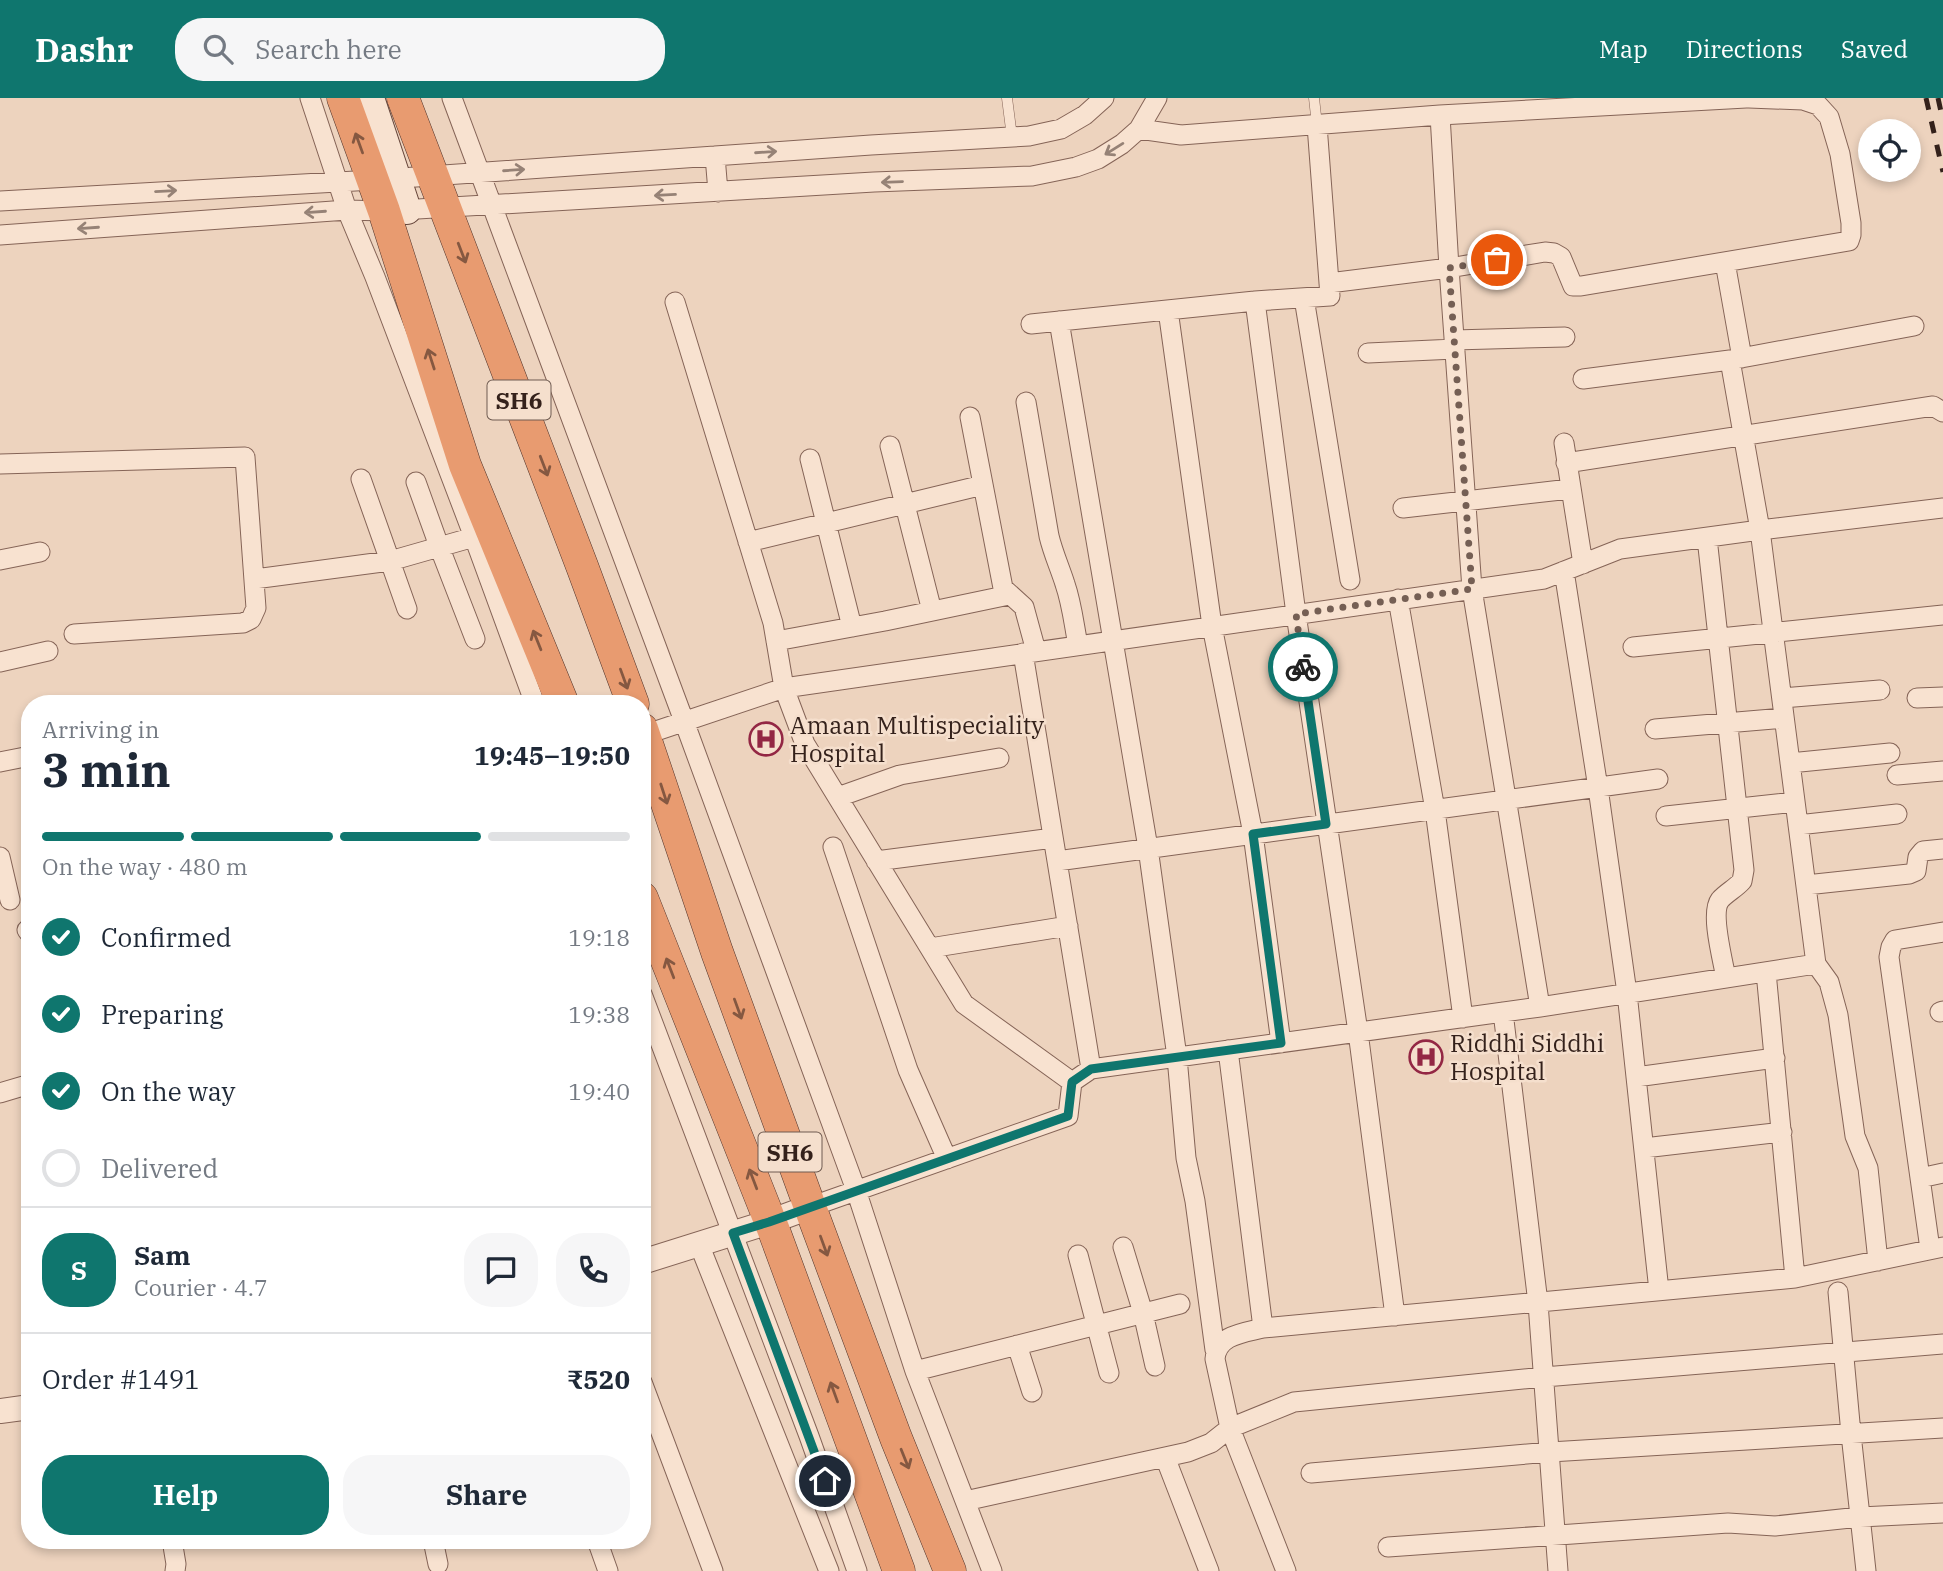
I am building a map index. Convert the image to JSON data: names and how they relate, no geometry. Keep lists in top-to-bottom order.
{
  "streets": {
    "highway": ["SH6"]
  },
  "places": {
    "hospital": ["Amaan Multispeciality Hospital", "Riddhi Siddhi Hospital"]
  },
  "page": {
    "header": "Dashr",
    "search": "Search here",
    "nav": ["Map", "Directions", "Saved"],
    "heading": ["3 min", "Arriving in", "19:45–19:50"],
    "panel": [
      "Sam",
      "Courier · 4.7",
      "Order #1491",
      "₹520"
    ],
    "bar": "On the way · 480 m",
    "list": [
      ["Confirmed", "19:18"],
      ["Preparing", "19:38"],
      ["On the way", "19:40"],
      "Delivered"
    ],
    "round": "S",
    "buttons": ["Help", "Share"]
  }
}
